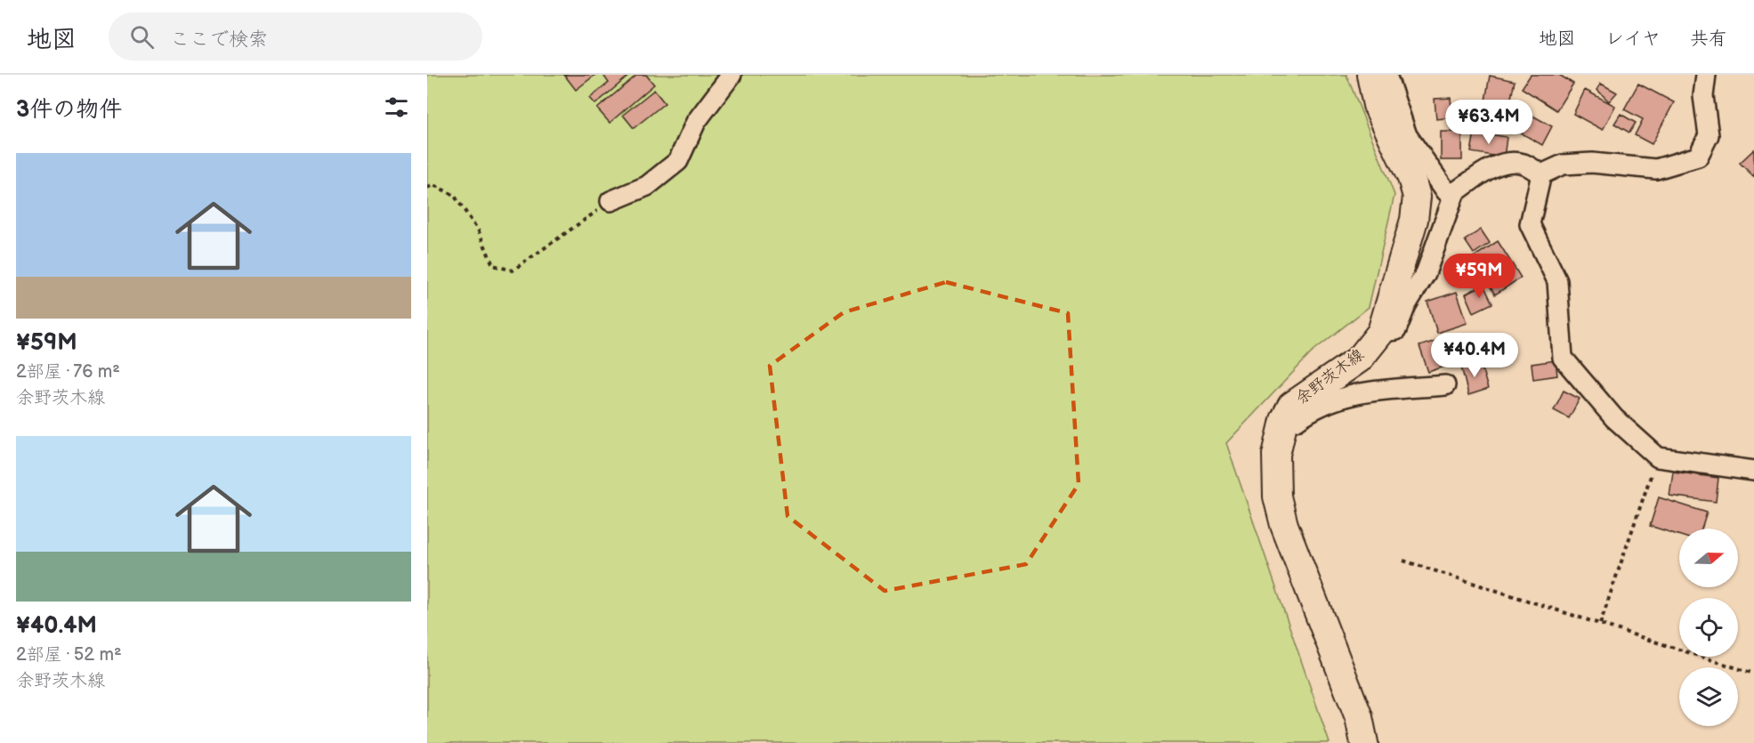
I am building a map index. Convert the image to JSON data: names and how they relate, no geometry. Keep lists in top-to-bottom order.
{
  "streets": {
    "main road": ["余野茨木線"]
  },
  "north": "right",
  "page": {
    "header": "地図",
    "search": "ここで検索",
    "nav": ["地図", "レイヤ", "共有"],
    "heading": "3件の物件",
    "price": ["¥63.4M", "¥59M", "¥40.4M"],
    "list": [
      {
        "name": "¥59M",
        "note": "2部屋 · 76 m² · 余野茨木線"
      },
      {
        "name": "¥40.4M",
        "note": "2部屋 · 52 m² · 余野茨木線"
      }
    ]
  }
}
